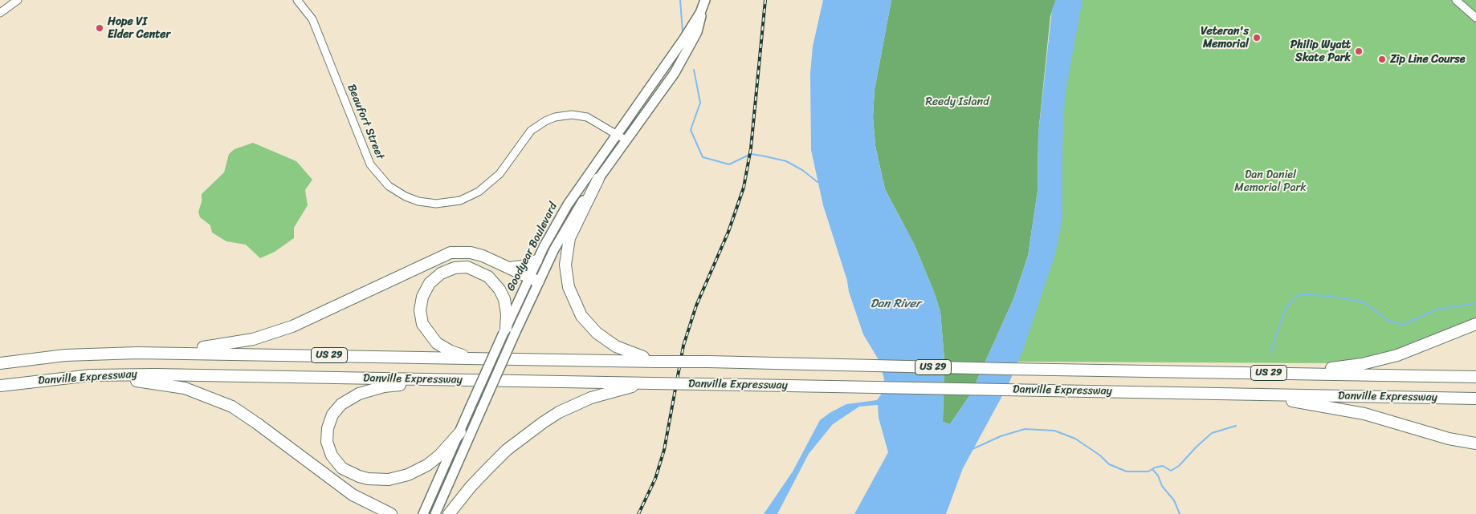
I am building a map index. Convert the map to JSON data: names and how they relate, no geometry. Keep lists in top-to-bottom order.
{
  "streets": {
    "highway": ["US 29", "Danville Expressway"],
    "main road": ["Goodyear Boulevard"],
    "street": ["Beaufort Street"]
  },
  "crossings": [
    ["Beaufort Street", "Goodyear Boulevard"]
  ],
  "water": ["Dan River"],
  "parks": ["Reedy Island", "Dan Daniel Memorial Park"],
  "places": [
    "Hope VI Elder Center",
    "Veteran's Memorial",
    "Philip Wyatt Skate Park",
    "Zip Line Course"
  ]
}
